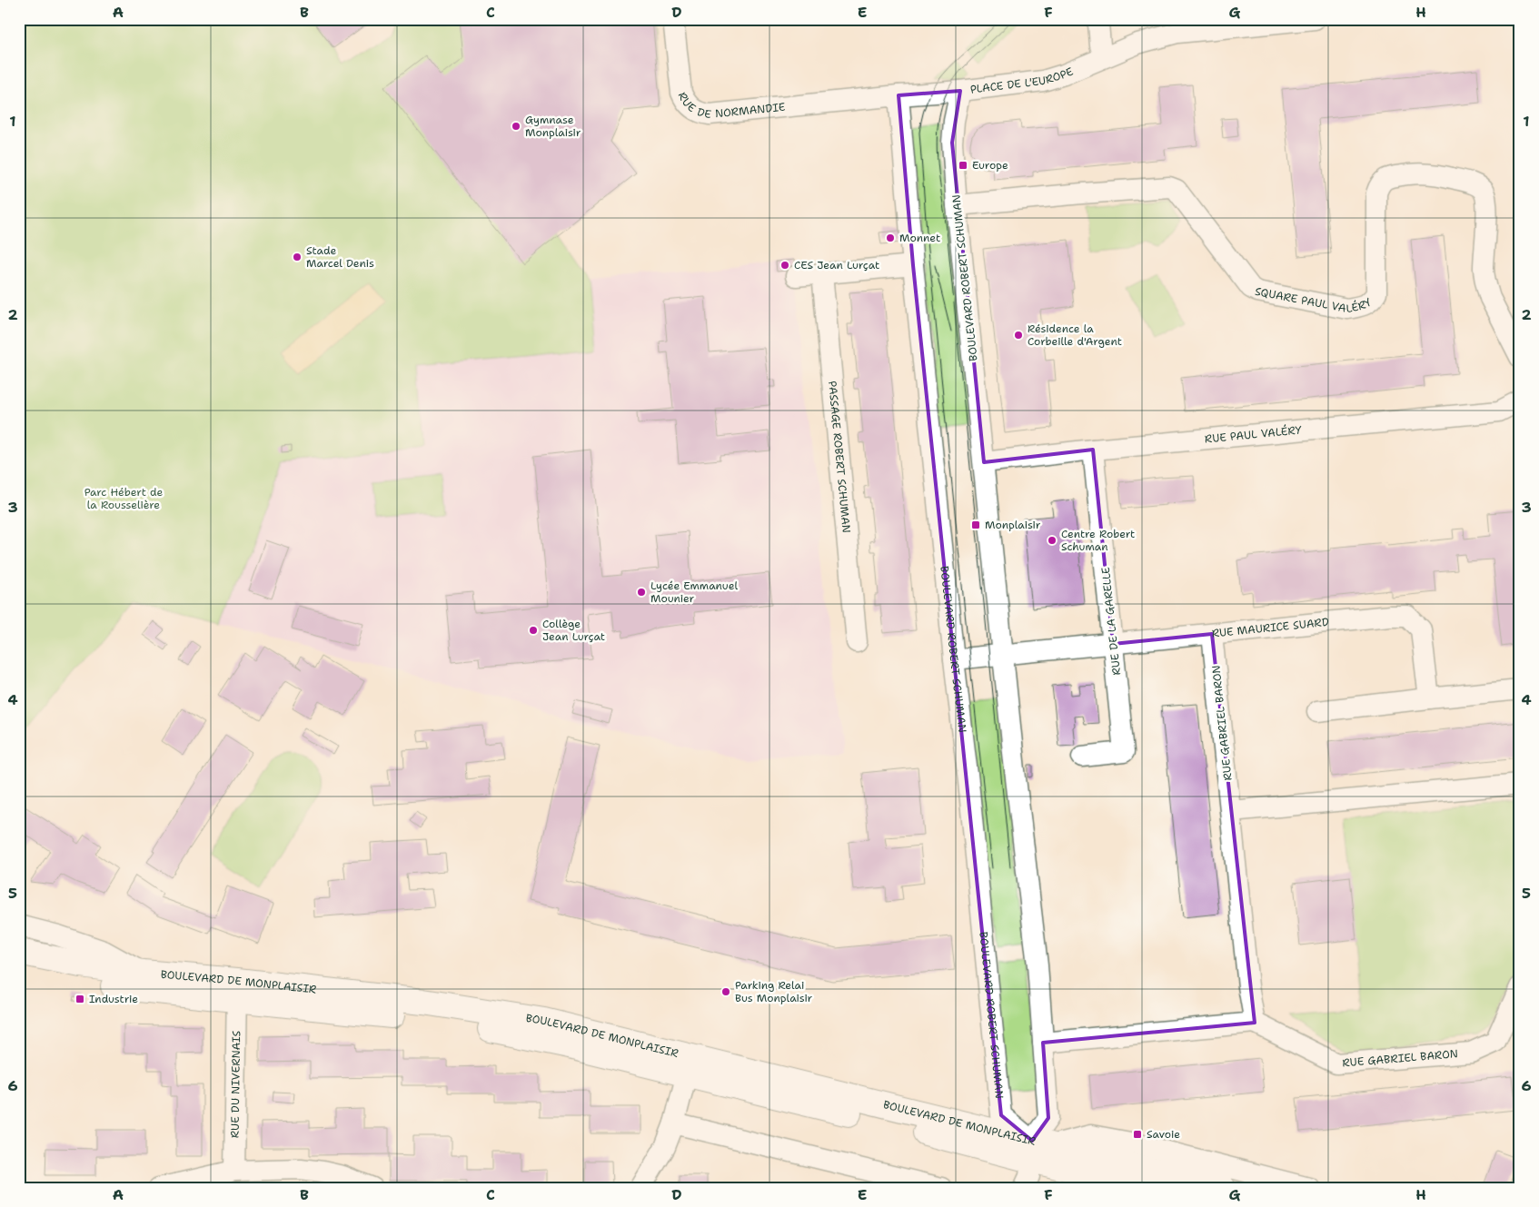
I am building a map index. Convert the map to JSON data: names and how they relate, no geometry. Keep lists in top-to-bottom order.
{
  "streets": {
    "main road": ["BOULEVARD DE MONPLAISIR"],
    "street": [
      "PLACE DE L'EUROPE",
      "RUE DE NORMANDIE",
      "BOULEVARD ROBERT SCHUMAN",
      "SQUARE PAUL VALÉRY",
      "RUE PAUL VALÉRY",
      "PASSAGE ROBERT SCHUMAN",
      "RUE DE LA GARELLE",
      "RUE MAURICE SUARD",
      "RUE GABRIEL BARON",
      "RUE DU NIVERNAIS"
    ]
  },
  "crossings": [
    ["PLACE DE L'EUROPE", "BOULEVARD ROBERT SCHUMAN"],
    ["RUE DE NORMANDIE", "BOULEVARD ROBERT SCHUMAN"],
    ["BOULEVARD ROBERT SCHUMAN", "SQUARE PAUL VALÉRY"],
    ["BOULEVARD ROBERT SCHUMAN", "RUE PAUL VALÉRY"],
    ["BOULEVARD ROBERT SCHUMAN", "RUE MAURICE SUARD"],
    ["BOULEVARD ROBERT SCHUMAN", "BOULEVARD DE MONPLAISIR"],
    ["RUE PAUL VALÉRY", "RUE DE LA GARELLE"],
    ["RUE DE LA GARELLE", "RUE MAURICE SUARD"],
    ["RUE MAURICE SUARD", "RUE GABRIEL BARON"],
    ["BOULEVARD DE MONPLAISIR", "RUE DU NIVERNAIS"]
  ],
  "parks": ["Parc Hébert de la Rousselière"],
  "places": {
    "other": [
      "Gymnase Monplaisir",
      "Monnet",
      "Stade Marcel Denis",
      "CES Jean Lurçat",
      "Résidence la Corbeille d'Argent",
      "Centre Robert Schuman",
      "Lycée Emmanuel Mounier",
      "Collège Jean Lurçat",
      "Parking Relai Bus Monplaisir"
    ],
    "transit": [
      "Europe",
      "Monplaisir",
      "Industrie",
      "Savoie"
    ]
  },
  "grid": {
    "columns": [
      "A",
      "B",
      "C",
      "D",
      "E",
      "F",
      "G",
      "H"
    ],
    "rows": [
      "1",
      "2",
      "3",
      "4",
      "5",
      "6"
    ]
  }
}
